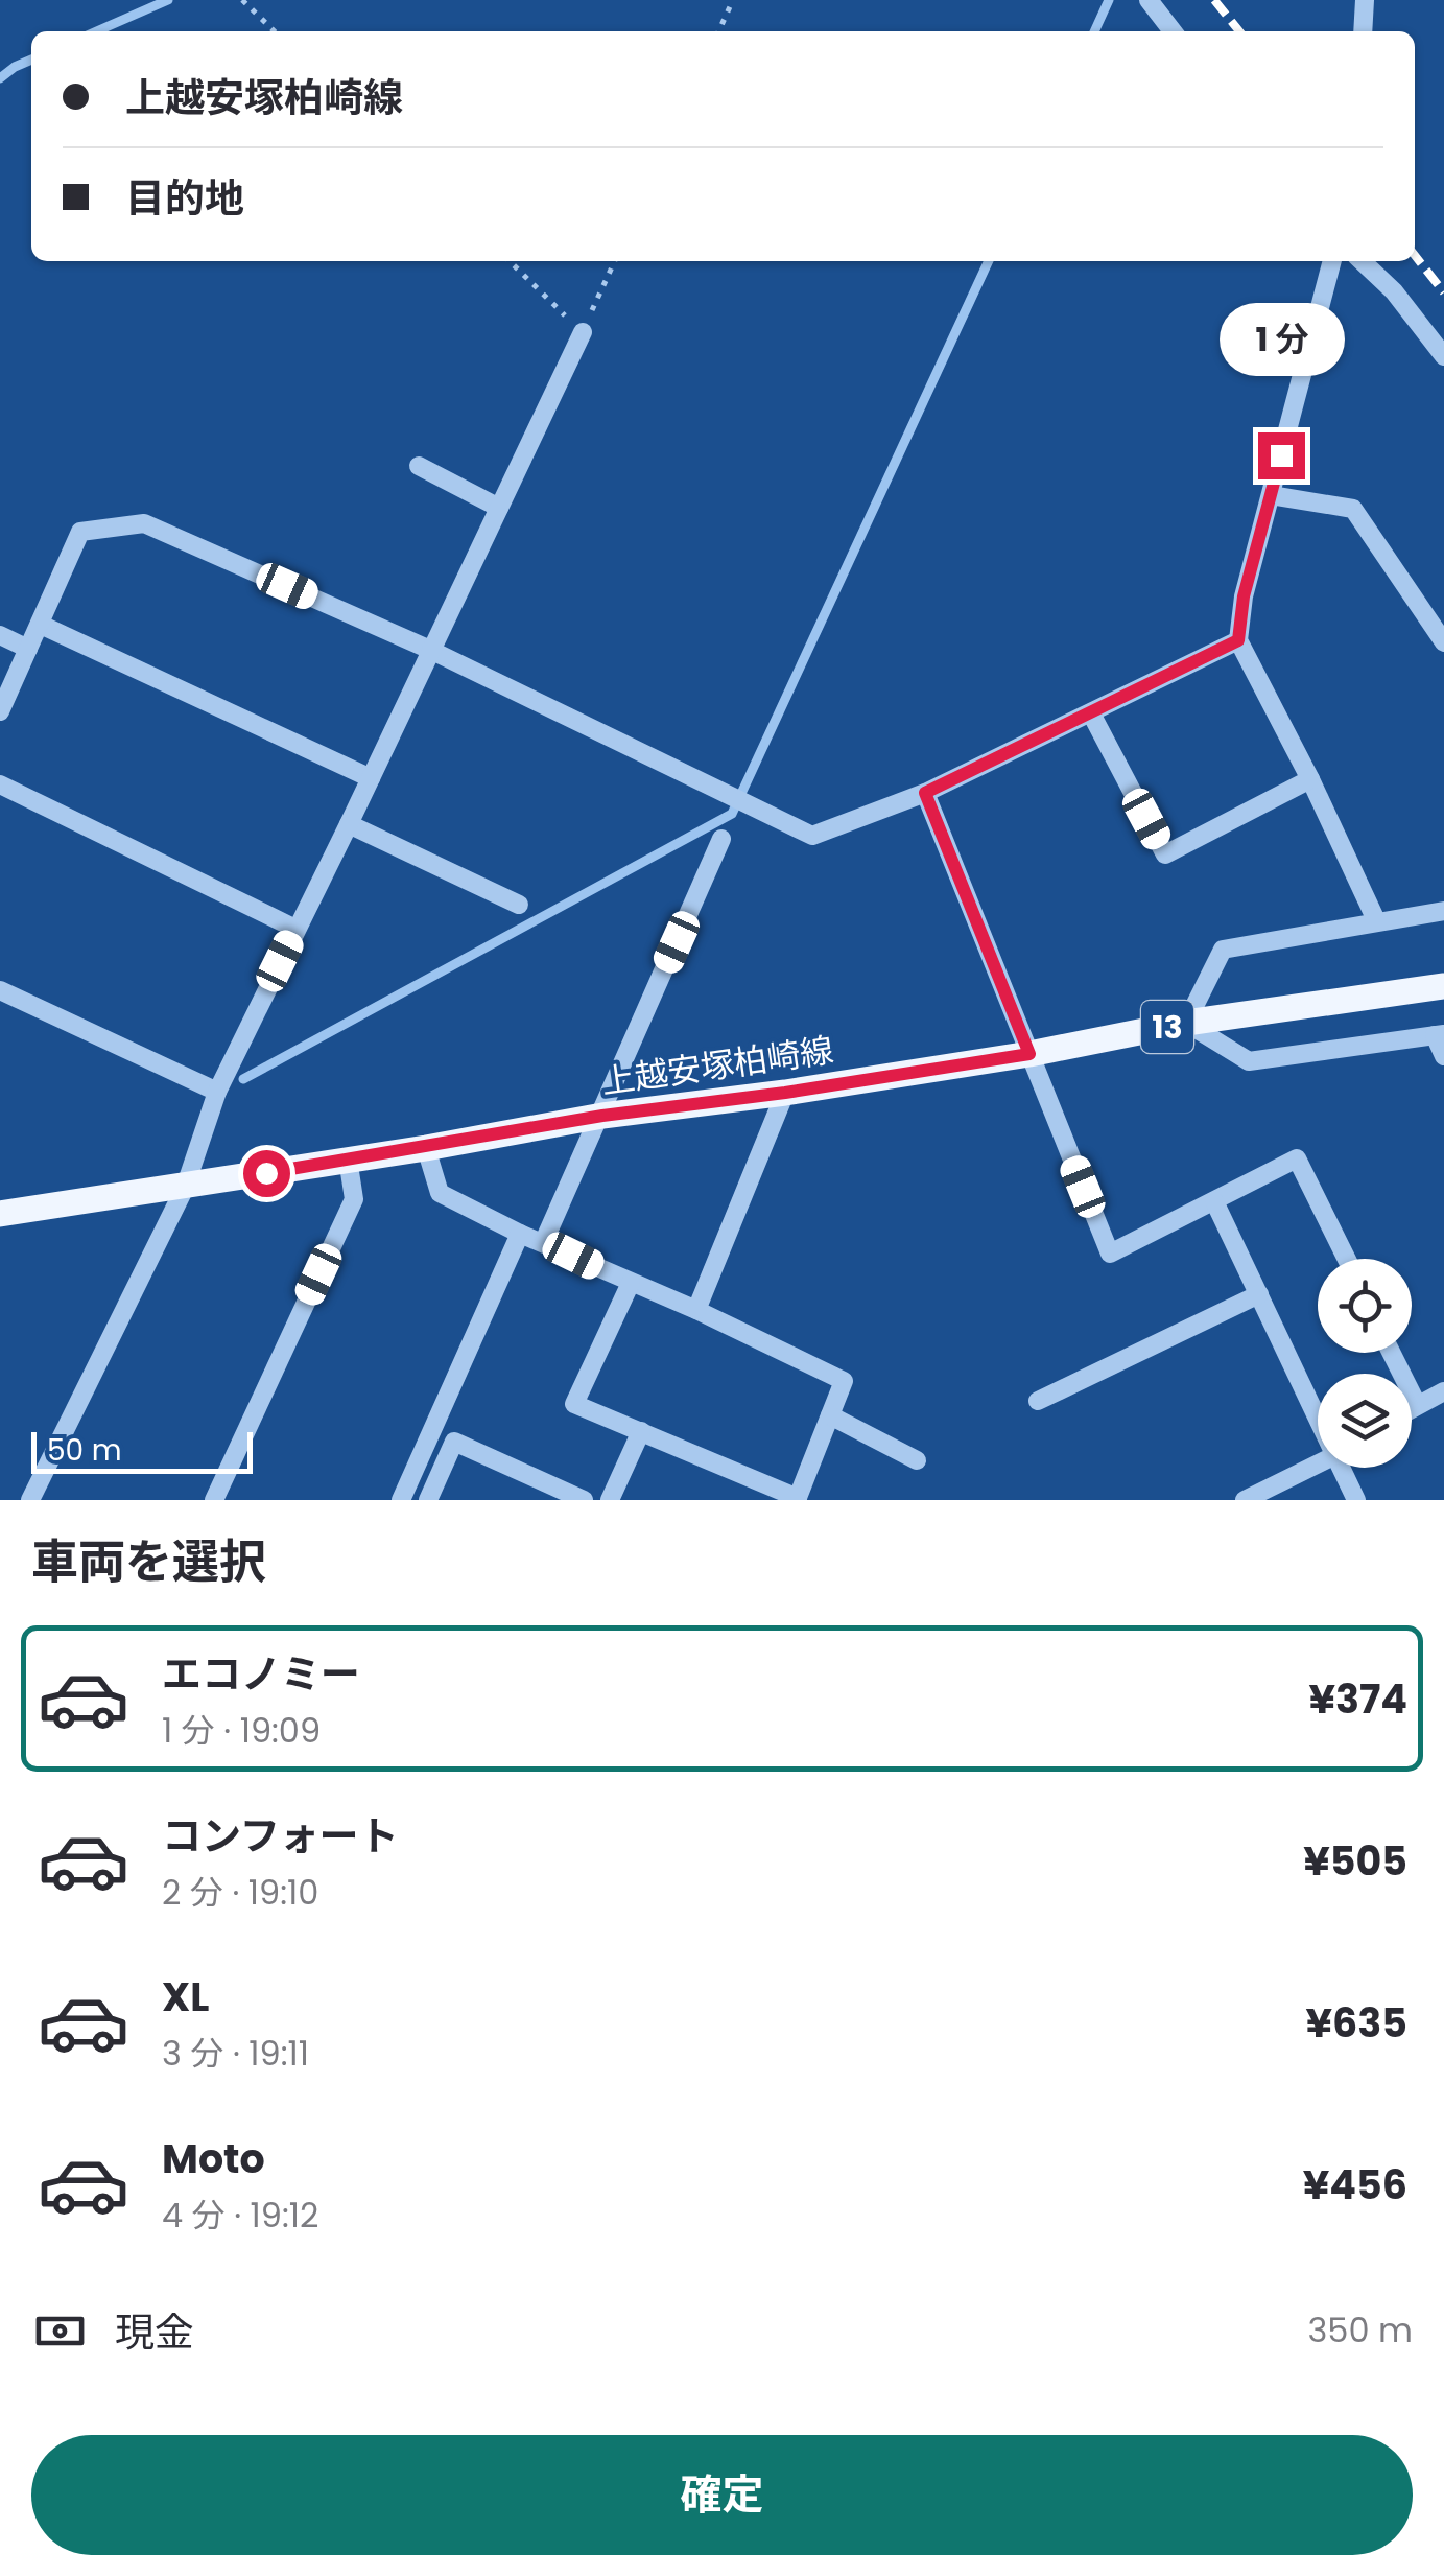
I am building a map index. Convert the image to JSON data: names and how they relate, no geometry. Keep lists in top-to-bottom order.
{
  "streets": {
    "main road": ["13", "上越安塚柏崎線"]
  },
  "scale_bar": "50 m",
  "page": {
    "banner": ["上越安塚柏崎線", "目的地"],
    "bubble": "1 分",
    "scale": "50 m",
    "heading": "車両を選択",
    "list": [
      {
        "name": "エコノミー",
        "note": "1 分 · 19:09",
        "value": "¥374"
      },
      {
        "name": "コンフォート",
        "note": "2 分 · 19:10",
        "value": "¥505"
      },
      {
        "name": "XL",
        "note": "3 分 · 19:11",
        "value": "¥635"
      },
      {
        "name": "Moto",
        "note": "4 分 · 19:12",
        "value": "¥456"
      }
    ],
    "pay": ["現金", "350 m"],
    "buttons": "確定"
  }
}
